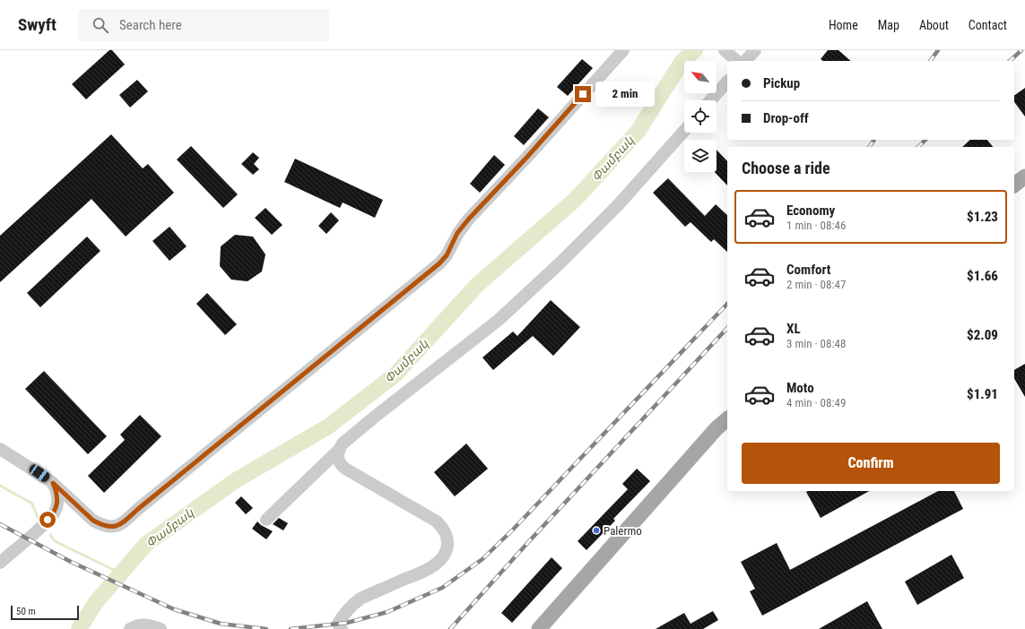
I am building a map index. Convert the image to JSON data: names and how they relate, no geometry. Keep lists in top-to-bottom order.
{
  "water": ["Փամբակ"],
  "places": ["Palermo"],
  "scale_bar": "50 m",
  "north": "top left",
  "page": {
    "header": "Swyft",
    "search": "Search here",
    "nav": [
      "Home",
      "Map",
      "About",
      "Contact"
    ],
    "banner": ["Pickup", "Drop-off"],
    "bubble": "2 min",
    "heading": "Choose a ride",
    "list": [
      {
        "name": "Economy",
        "note": "1 min · 08:46",
        "value": "$1.23"
      },
      {
        "name": "Comfort",
        "note": "2 min · 08:47",
        "value": "$1.66"
      },
      {
        "name": "XL",
        "note": "3 min · 08:48",
        "value": "$2.09"
      },
      {
        "name": "Moto",
        "note": "4 min · 08:49",
        "value": "$1.91"
      }
    ],
    "buttons": "Confirm",
    "scale": "50 m"
  }
}
